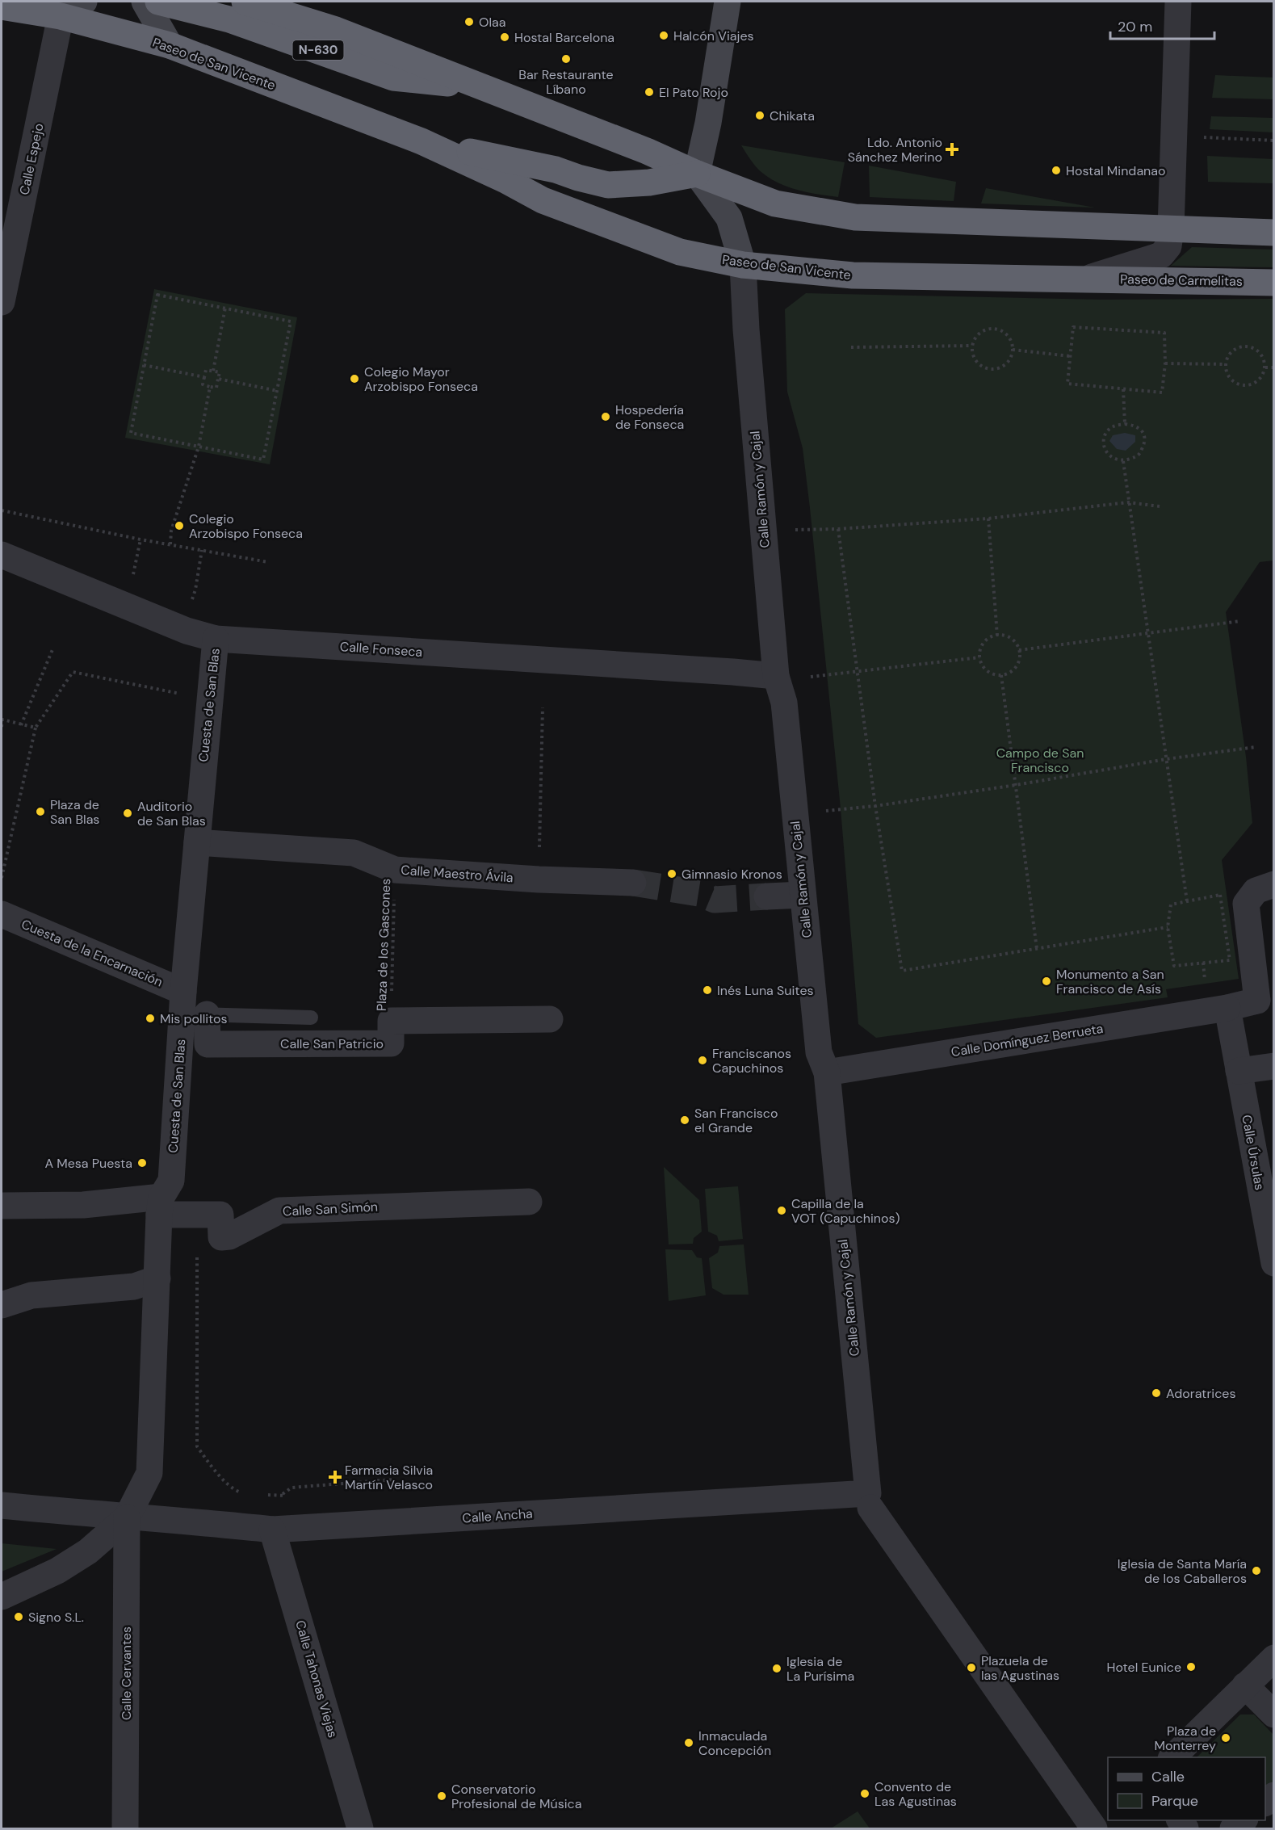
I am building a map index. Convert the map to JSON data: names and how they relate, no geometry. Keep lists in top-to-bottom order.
{
  "streets": {
    "highway": ["N-630", "Paseo de San Vicente", "Paseo de Carmelitas"],
    "street": [
      "Calle Espejo",
      "Calle Ramón y Cajal",
      "Calle Fonseca",
      "Cuesta de San Blas",
      "Calle Maestro Ávila",
      "Cuesta de la Encarnación",
      "Calle Domínguez Berrueta",
      "Calle San Patricio",
      "Calle Úrsulas",
      "Calle San Simón",
      "Calle Ancha",
      "Calle Cervantes",
      "Calle Tahonas Viejas"
    ],
    "path": ["Plaza de los Gascones"]
  },
  "crossings": [
    ["Paseo de San Vicente", "Calle Espejo"],
    ["Paseo de San Vicente", "Paseo de Carmelitas"],
    ["Paseo de San Vicente", "Calle Ramón y Cajal"],
    ["Calle Ramón y Cajal", "Calle Fonseca"],
    ["Calle Ramón y Cajal", "Calle Domínguez Berrueta"],
    ["Calle Ramón y Cajal", "Calle Ancha"],
    ["Calle Fonseca", "Cuesta de San Blas"],
    ["Cuesta de San Blas", "Calle Maestro Ávila"],
    ["Cuesta de San Blas", "Cuesta de la Encarnación"],
    ["Cuesta de San Blas", "Calle San Patricio"],
    ["Cuesta de San Blas", "Calle San Simón"],
    ["Cuesta de San Blas", "Calle Ancha"],
    ["Cuesta de San Blas", "Calle Cervantes"],
    ["Calle Maestro Ávila", "Plaza de los Gascones"],
    ["Plaza de los Gascones", "Calle San Patricio"],
    ["Cuesta de la Encarnación", "Calle San Patricio"],
    ["Calle Domínguez Berrueta", "Calle Úrsulas"],
    ["Calle Ancha", "Calle Cervantes"],
    ["Calle Ancha", "Calle Tahonas Viejas"]
  ],
  "parks": ["Campo de San Francisco"],
  "places": {
    "other": [
      "Olaa",
      "Halcón Viajes",
      "Hostal Barcelona",
      "Bar Restaurante Líbano",
      "El Pato Rojo",
      "Chikata",
      "Hostal Mindanao",
      "Colegio Mayor Arzobispo Fonseca",
      "Hospedería de Fonseca",
      "Colegio Arzobispo Fonseca",
      "Plaza de San Blas",
      "Auditorio de San Blas",
      "Gimnasio Kronos",
      "Monumento a San Francisco de Asís",
      "Inés Luna Suites",
      "Mis pollitos",
      "Franciscanos Capuchinos",
      "San Francisco el Grande",
      "A Mesa Puesta",
      "Capilla de la VOT (Capuchinos)",
      "Adoratrices",
      "Iglesia de Santa María de los Caballeros",
      "Signo S.L.",
      "Hotel Eunice",
      "Plazuela de las Agustinas",
      "Iglesia de La Purísima",
      "Plaza de Monterrey",
      "Inmaculada Concepción",
      "Convento de Las Agustinas",
      "Conservatorio Profesional de Música"
    ],
    "health": ["Ldo. Antonio Sánchez Merino", "Farmacia Silvia Martín Velasco"]
  },
  "legend": ["Calle", "Parque"],
  "scale_bar": "20 m"
}
